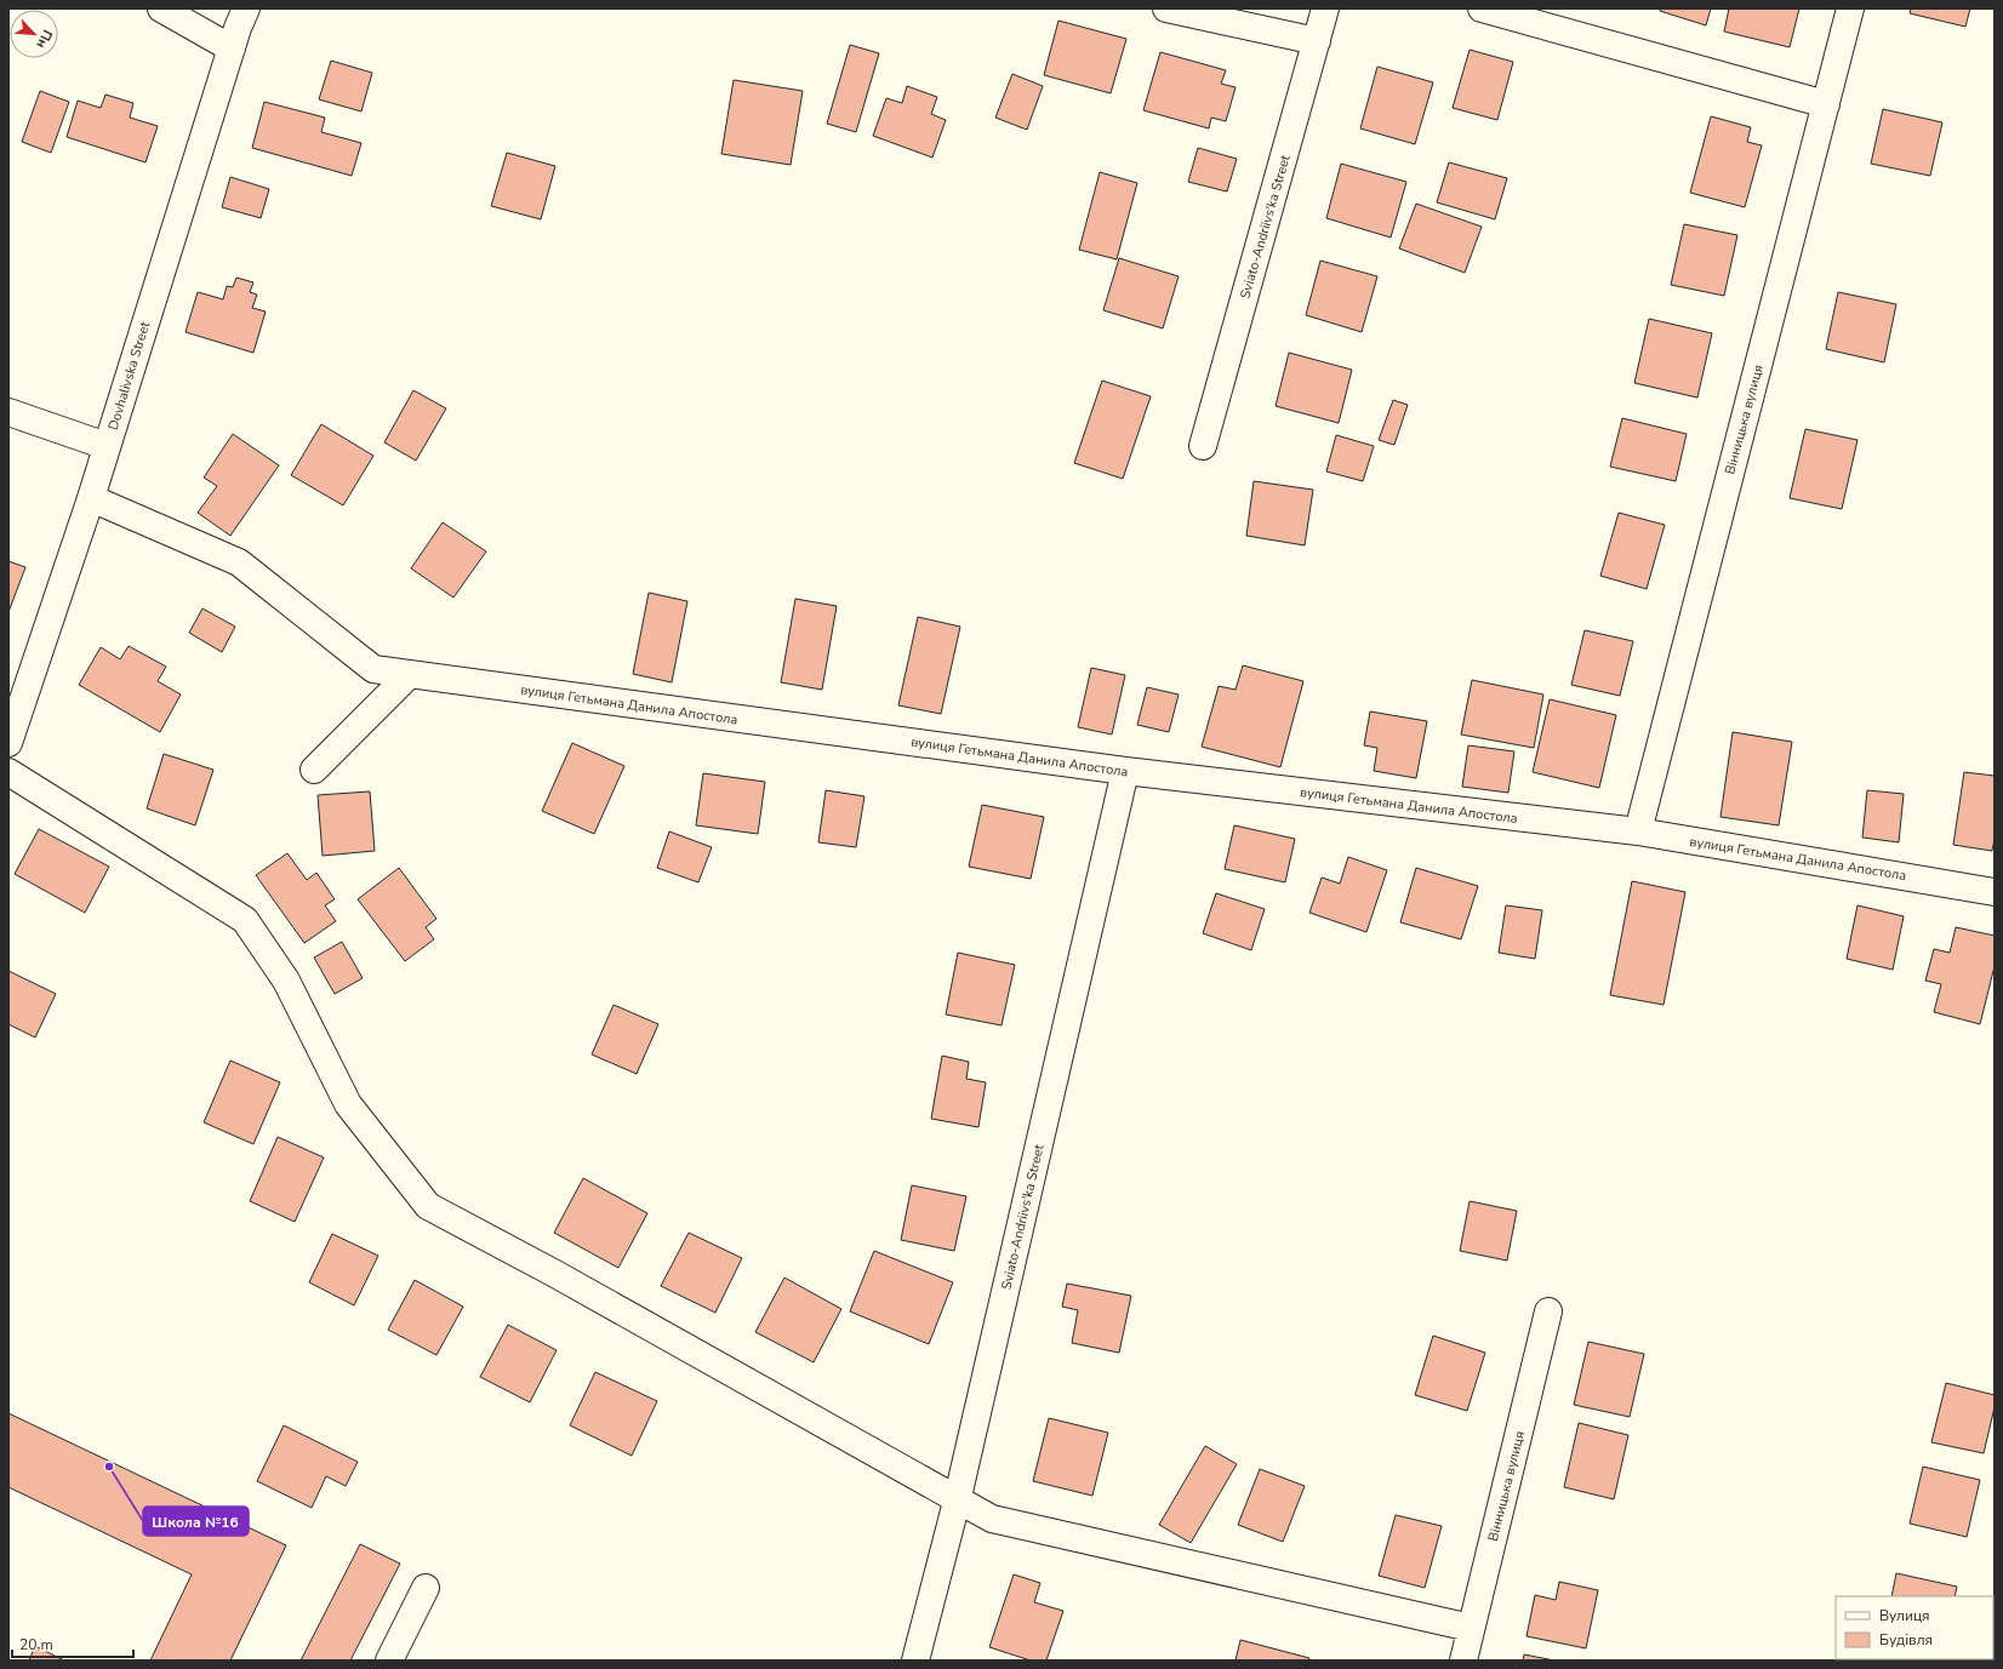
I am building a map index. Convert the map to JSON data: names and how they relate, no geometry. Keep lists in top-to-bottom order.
{
  "streets": {
    "street": [
      "Sviato-Andriivs'ka Street",
      "Dovhalivska Street",
      "Вінницька вулиця",
      "вулиця Гетьмана Данила Апостола"
    ]
  },
  "crossings": [
    ["Sviato-Andriivs'ka Street", "вулиця Гетьмана Данила Апостола"],
    ["Dovhalivska Street", "вулиця Гетьмана Данила Апостола"],
    ["Вінницька вулиця", "вулиця Гетьмана Данила Апостола"]
  ],
  "places": ["Школа №16"],
  "legend": ["Вулиця", "Будівля"],
  "scale_bar": "20 m",
  "north": "bottom right"
}
